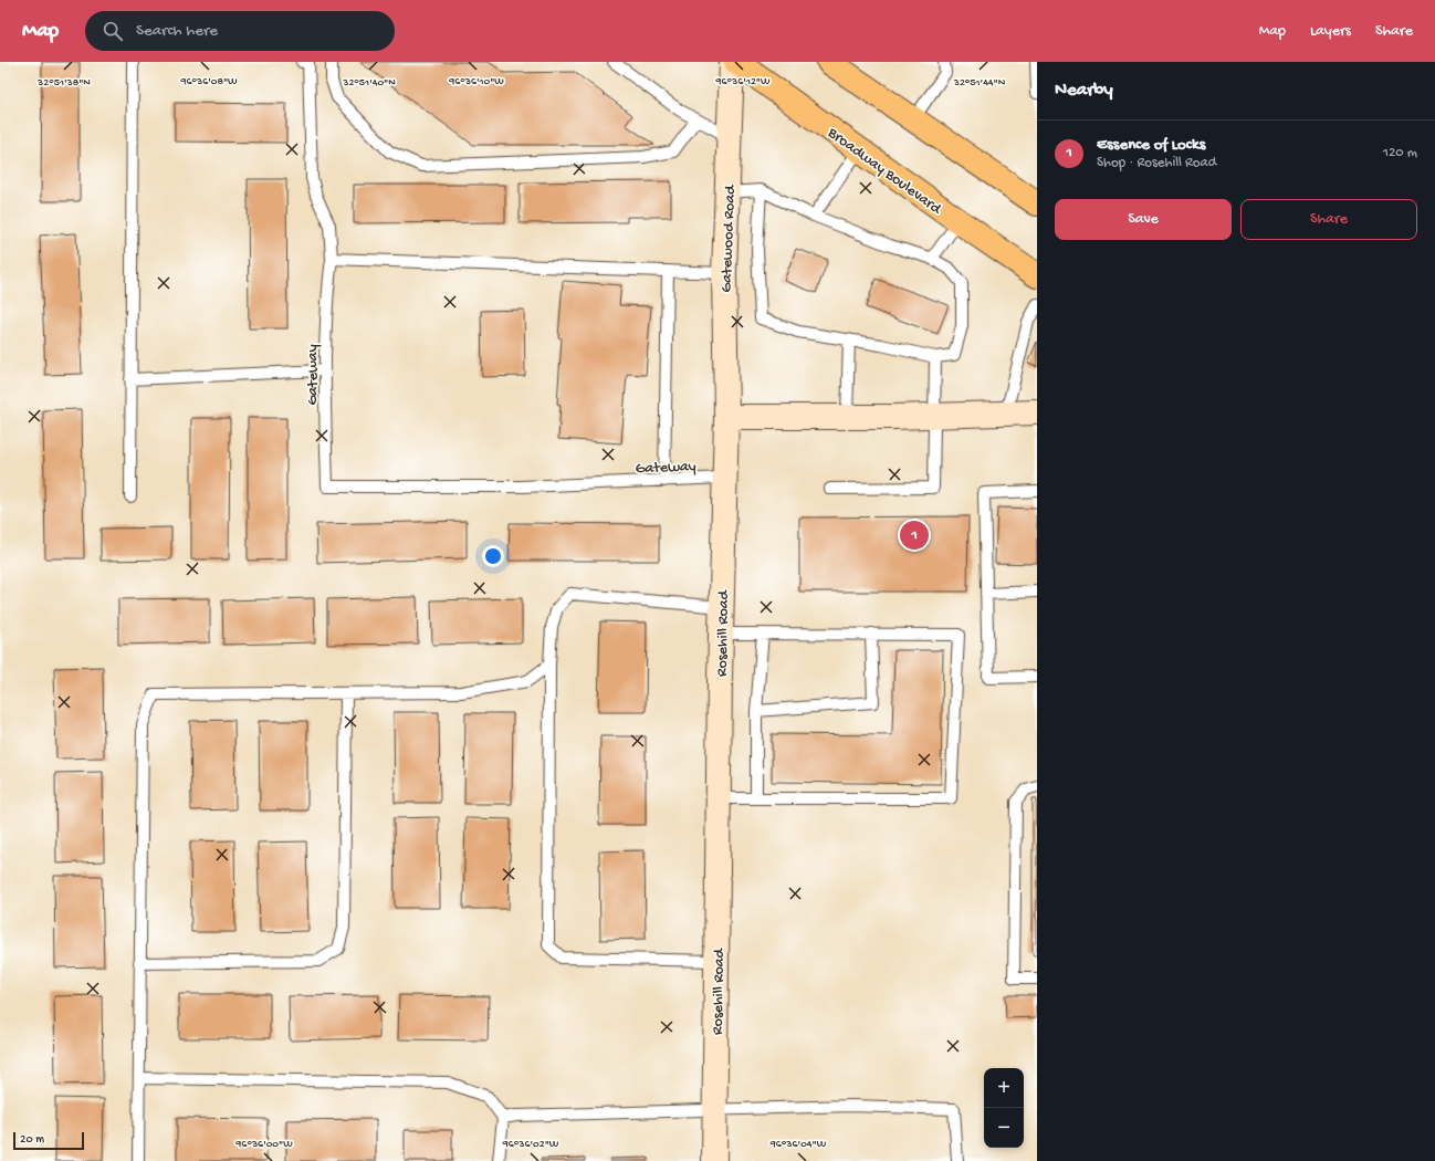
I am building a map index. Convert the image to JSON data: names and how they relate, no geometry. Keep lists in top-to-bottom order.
{
  "streets": {
    "main road": ["Broadway Boulevard"],
    "street": ["Gatewood Road", "Rosehill Road"],
    "lane": ["Gateway"]
  },
  "crossings": [
    ["Gatewood Road", "Rosehill Road"],
    ["Gateway", "Rosehill Road"]
  ],
  "scale_bar": "20 m",
  "page": {
    "header": "Map",
    "search": "Search here",
    "nav": ["Map", "Layers", "Share"],
    "heading": "Nearby",
    "list": [
      {
        "mark": "1",
        "name": "Essence of Locks",
        "note": "Shop · Rosehill Road",
        "value": "120 m"
      }
    ],
    "buttons": ["Save", "Share"],
    "pins": "1",
    "map_buttons": ["+", "−"],
    "scale": "20 m"
  },
  "coordinates": [
    "96°36'08\"W",
    "96°36'10\"W",
    "96°36'12\"W",
    "32°51'40\"N",
    "32°51'38\"N",
    "32°51'44\"N",
    "96°36'00\"W",
    "96°36'02\"W",
    "96°36'04\"W"
  ]
}
